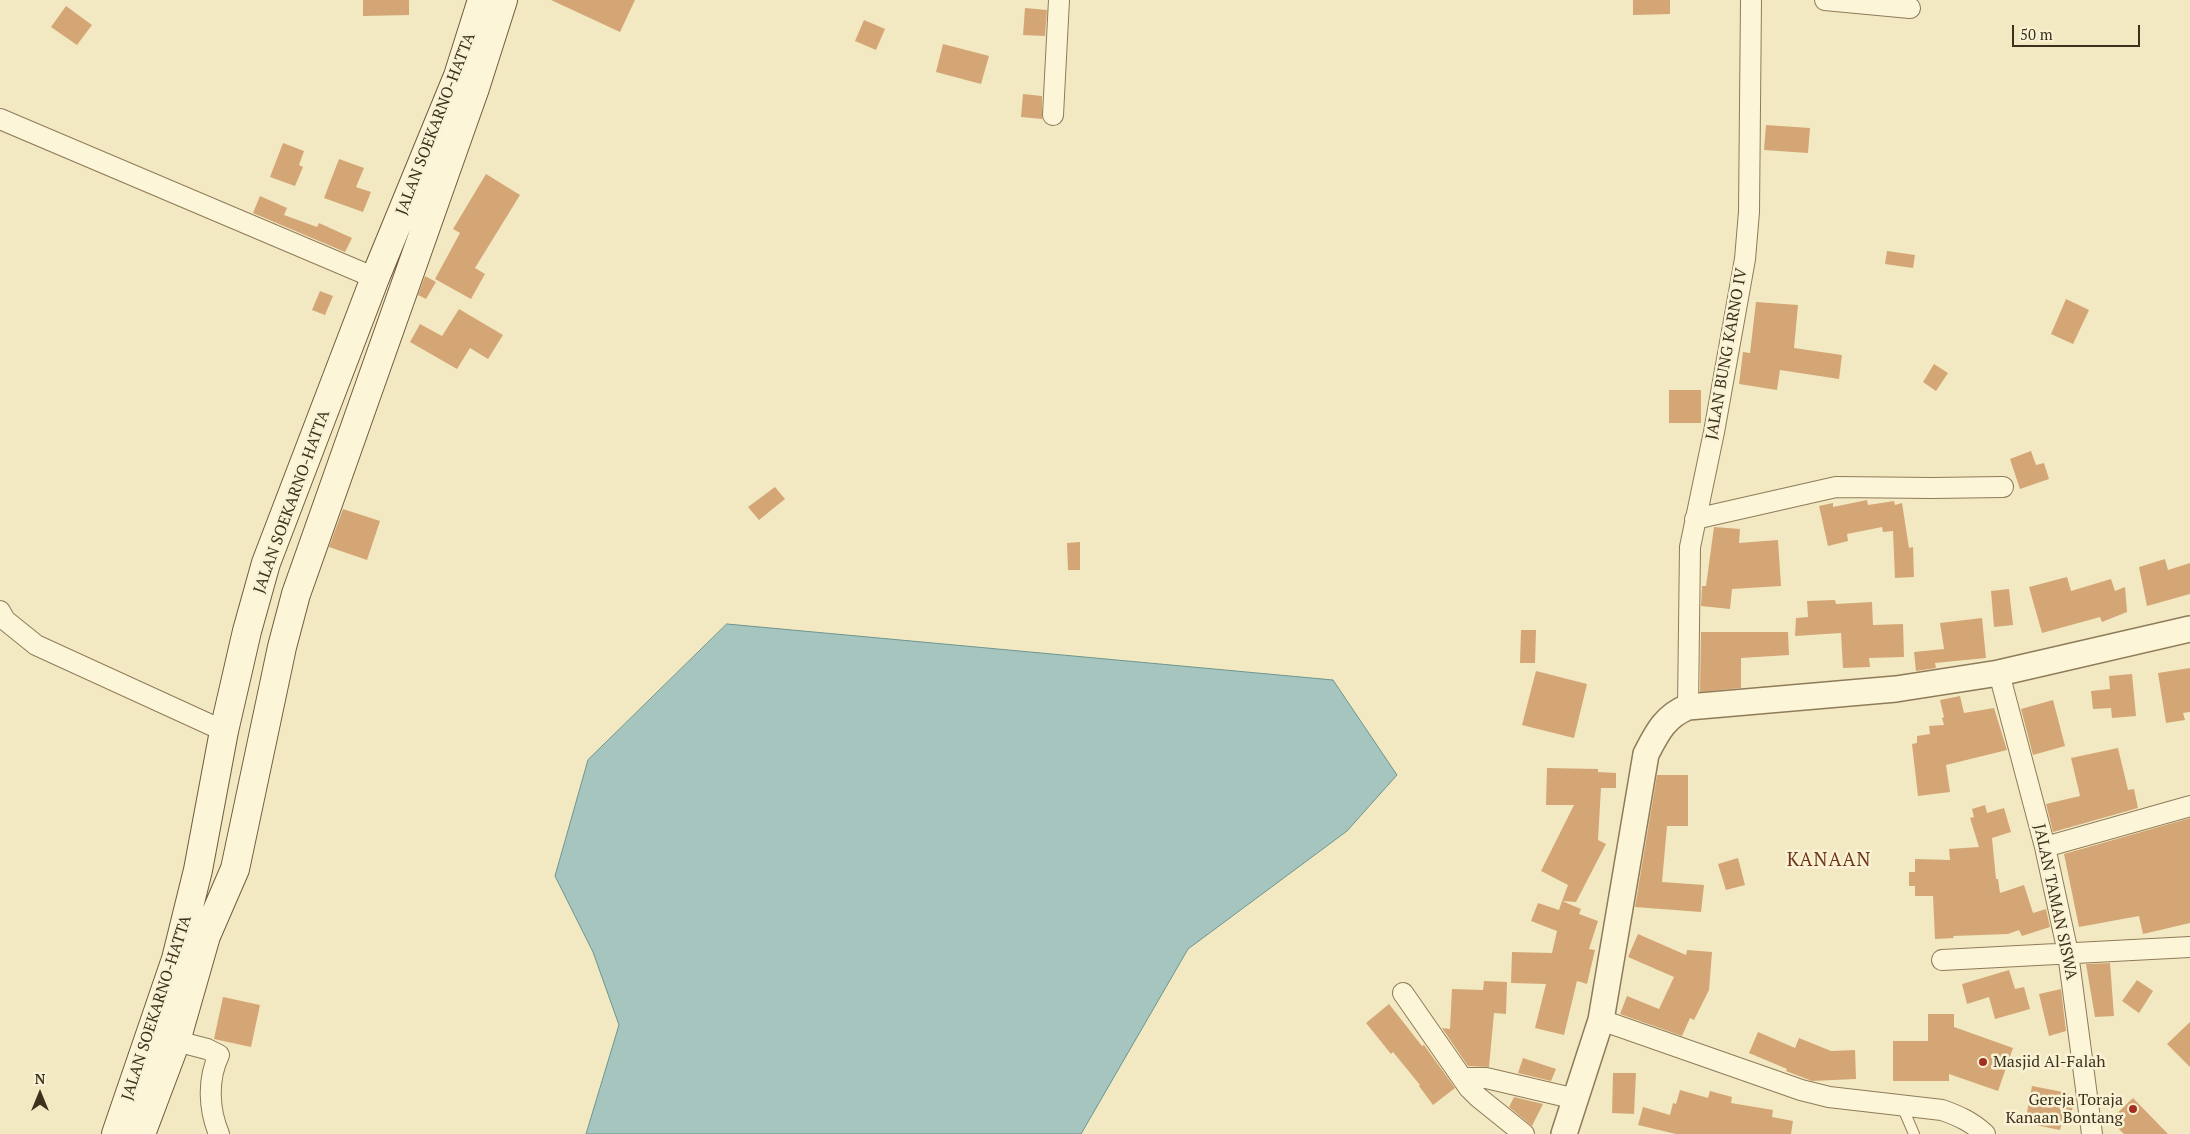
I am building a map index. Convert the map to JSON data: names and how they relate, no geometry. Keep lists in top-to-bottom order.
{
  "streets": {
    "main road": ["JALAN SOEKARNO-HATTA"],
    "street": ["JALAN BUNG KARNO IV", "JALAN TAMAN SISWA"]
  },
  "districts": ["KANAAN"],
  "places": ["Masjid Al-Falah", "Gereja Toraja Kanaan Bontang"],
  "scale_bar": "50 m",
  "north": "top"
}
